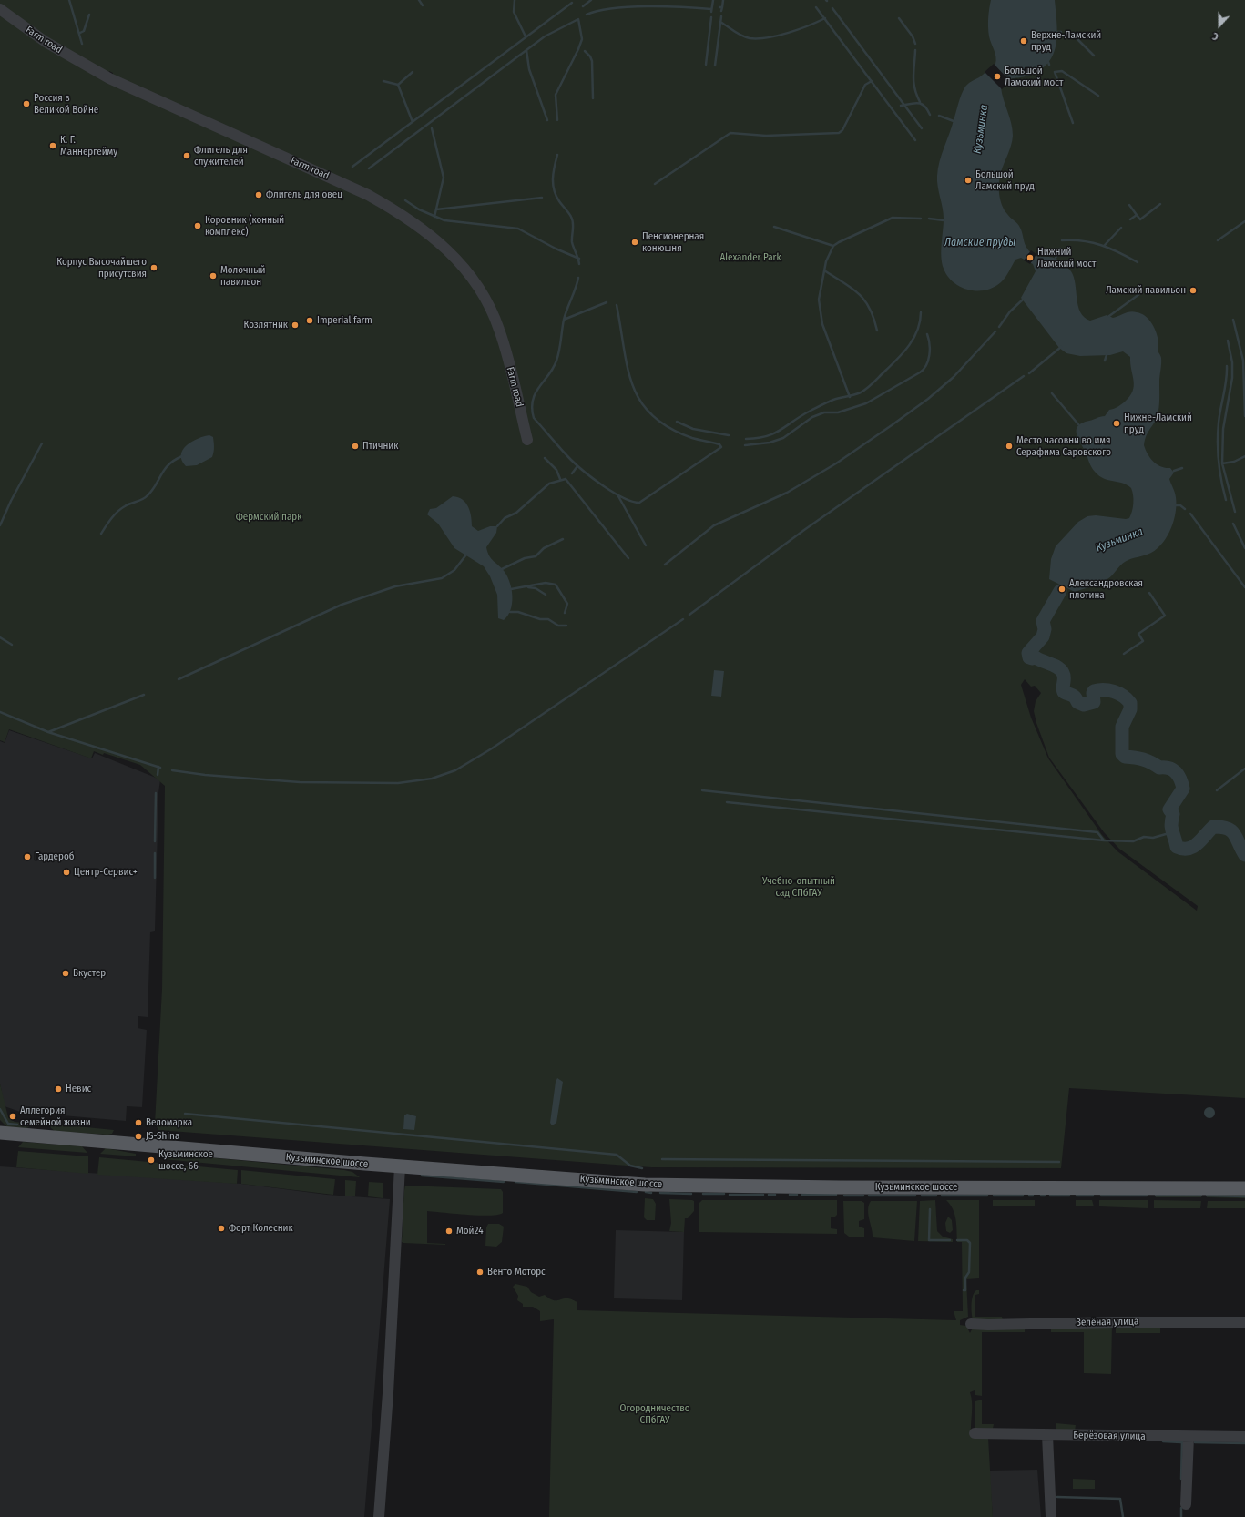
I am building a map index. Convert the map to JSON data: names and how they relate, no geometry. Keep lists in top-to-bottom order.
{
  "streets": {
    "main road": ["Кузьминское шоссе"],
    "street": ["Farm road", "Зелёная улица", "Берёзовая улица"]
  },
  "water": ["Кузьминка", "Ламские пруды"],
  "parks": [
    "Alexander Park",
    "Фермский парк",
    "Учебно-опытный сад СПбГАУ",
    "Огородничество СПбГАУ"
  ],
  "places": [
    "Верхне-Ламский пруд",
    "Большой Ламский мост",
    "Россия в Великой Войне",
    "К. Г. Маннергейму",
    "Флигель для служителей",
    "Большой Ламский пруд",
    "Флигель для овец",
    "Коровник (конный комплекс)",
    "Пенсионерная конюшня",
    "Нижний Ламский мост",
    "Корпус Высочайшего присутсвия",
    "Молочный павильон",
    "Ламский павильон",
    "Imperial farm",
    "Козлятник",
    "Нижне-Ламский пруд",
    "Птичник",
    "Место часовни во имя Серафима Саровского",
    "Александровская плотина",
    "Гардероб",
    "Центр-Сервис+",
    "Вкустер",
    "Невис",
    "Аллегория семейной жизни",
    "Веломарка",
    "JS-Shina",
    "Кузьминское шоссе, 66",
    "Форт Колесник",
    "Мой24",
    "Венто Моторс"
  ],
  "north": "bottom"
}
